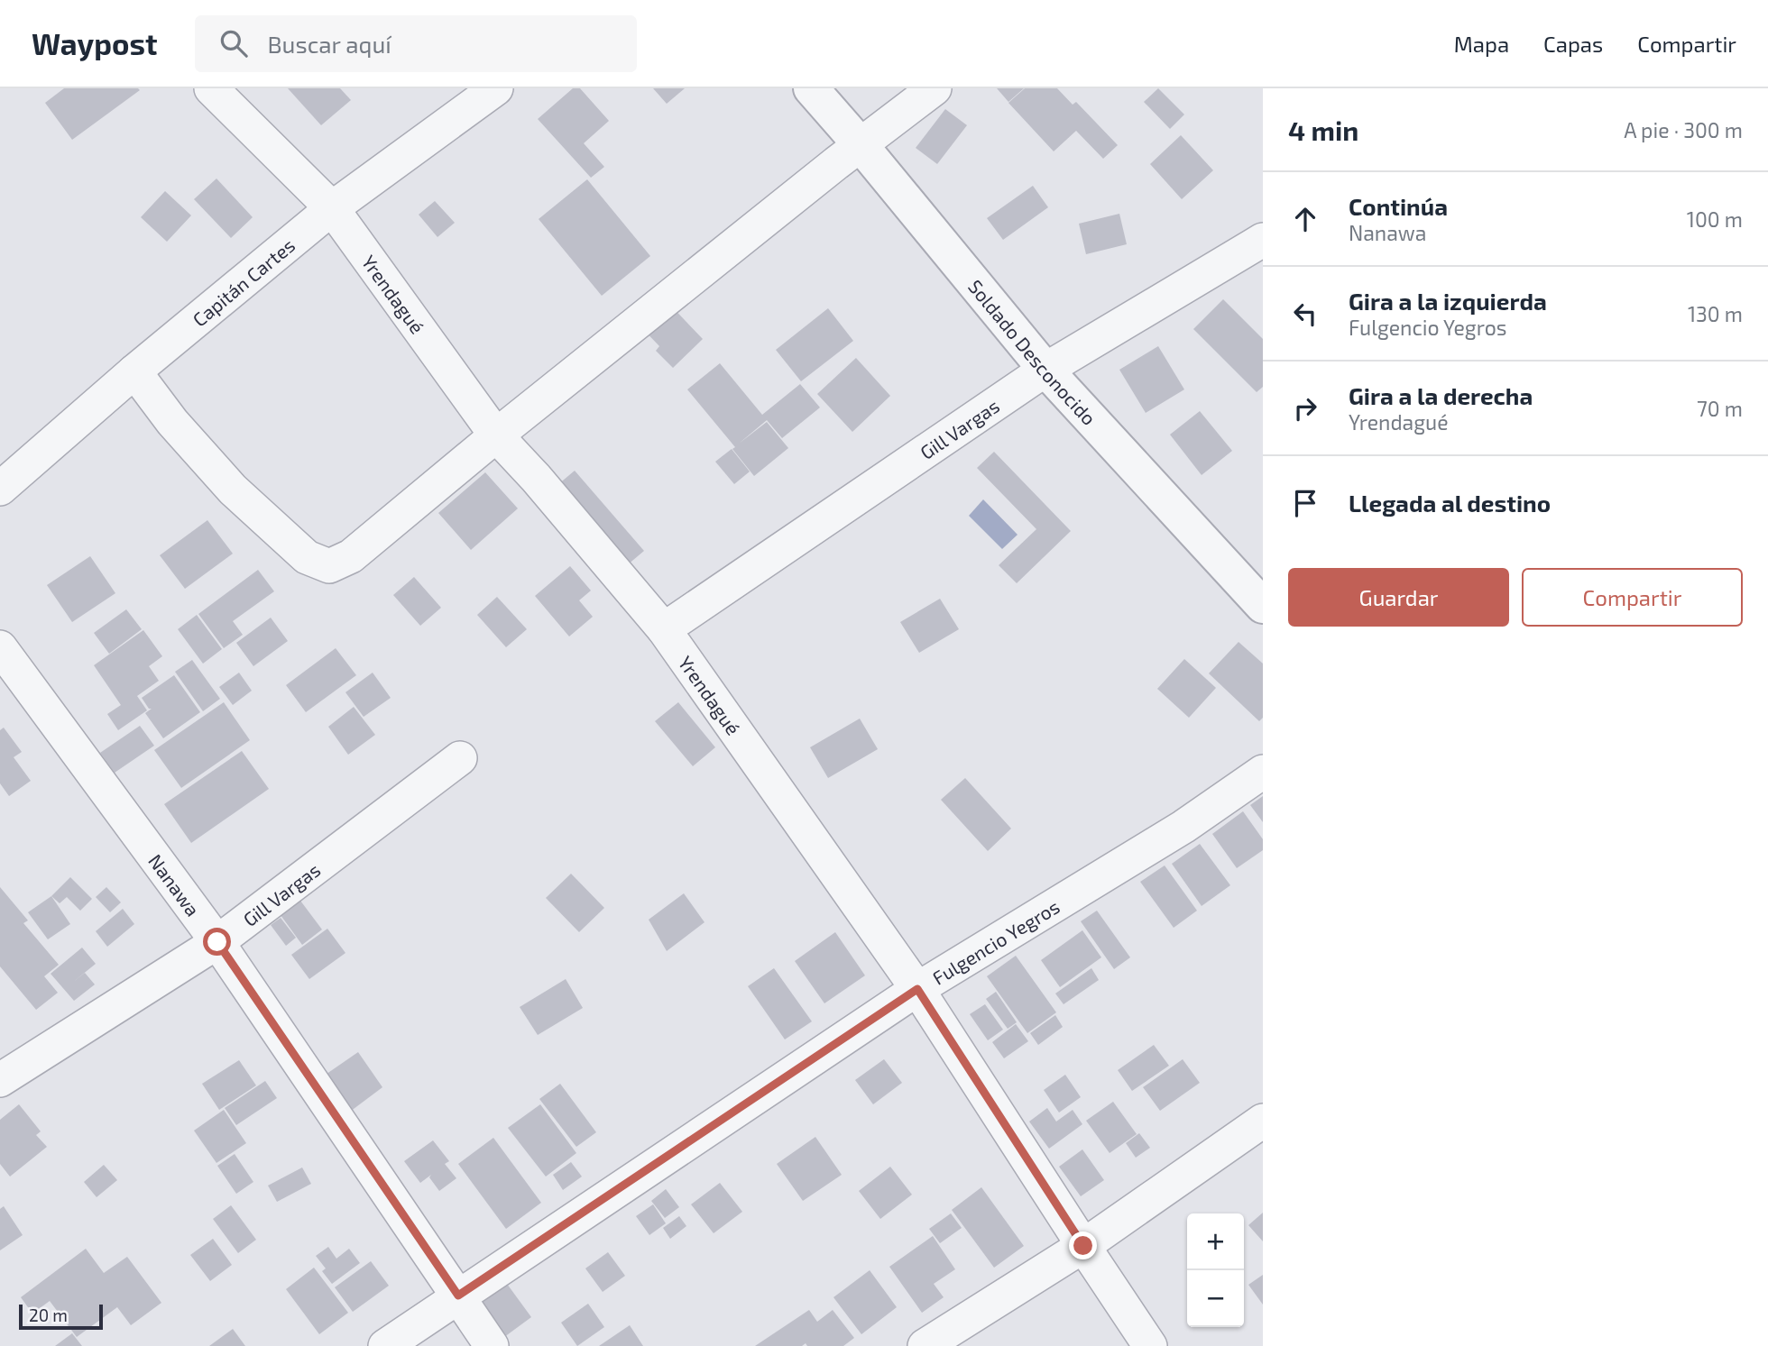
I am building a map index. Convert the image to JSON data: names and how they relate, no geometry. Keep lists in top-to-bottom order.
{
  "streets": {
    "street": [
      "Capitán Cartes",
      "Yrendagué",
      "Soldado Desconocido",
      "Gill Vargas",
      "Nanawa",
      "Fulgencio Yegros"
    ]
  },
  "crossings": [
    ["Capitán Cartes", "Yrendagué"],
    ["Yrendagué", "Gill Vargas"],
    ["Yrendagué", "Fulgencio Yegros"],
    ["Soldado Desconocido", "Gill Vargas"],
    ["Gill Vargas", "Nanawa"],
    ["Nanawa", "Fulgencio Yegros"]
  ],
  "scale_bar": "20 m",
  "page": {
    "header": "Waypost",
    "search": "Buscar aquí",
    "nav": ["Mapa", "Capas", "Compartir"],
    "heading": ["4 min", "A pie · 300 m"],
    "list": [
      ["Continúa", "Nanawa", "100 m"],
      ["Gira a la izquierda", "Fulgencio Yegros", "130 m"],
      ["Gira a la derecha", "Yrendagué", "70 m"],
      "Llegada al destino"
    ],
    "buttons": ["Guardar", "Compartir"],
    "map_buttons": ["+", "−"],
    "scale": "20 m"
  }
}
